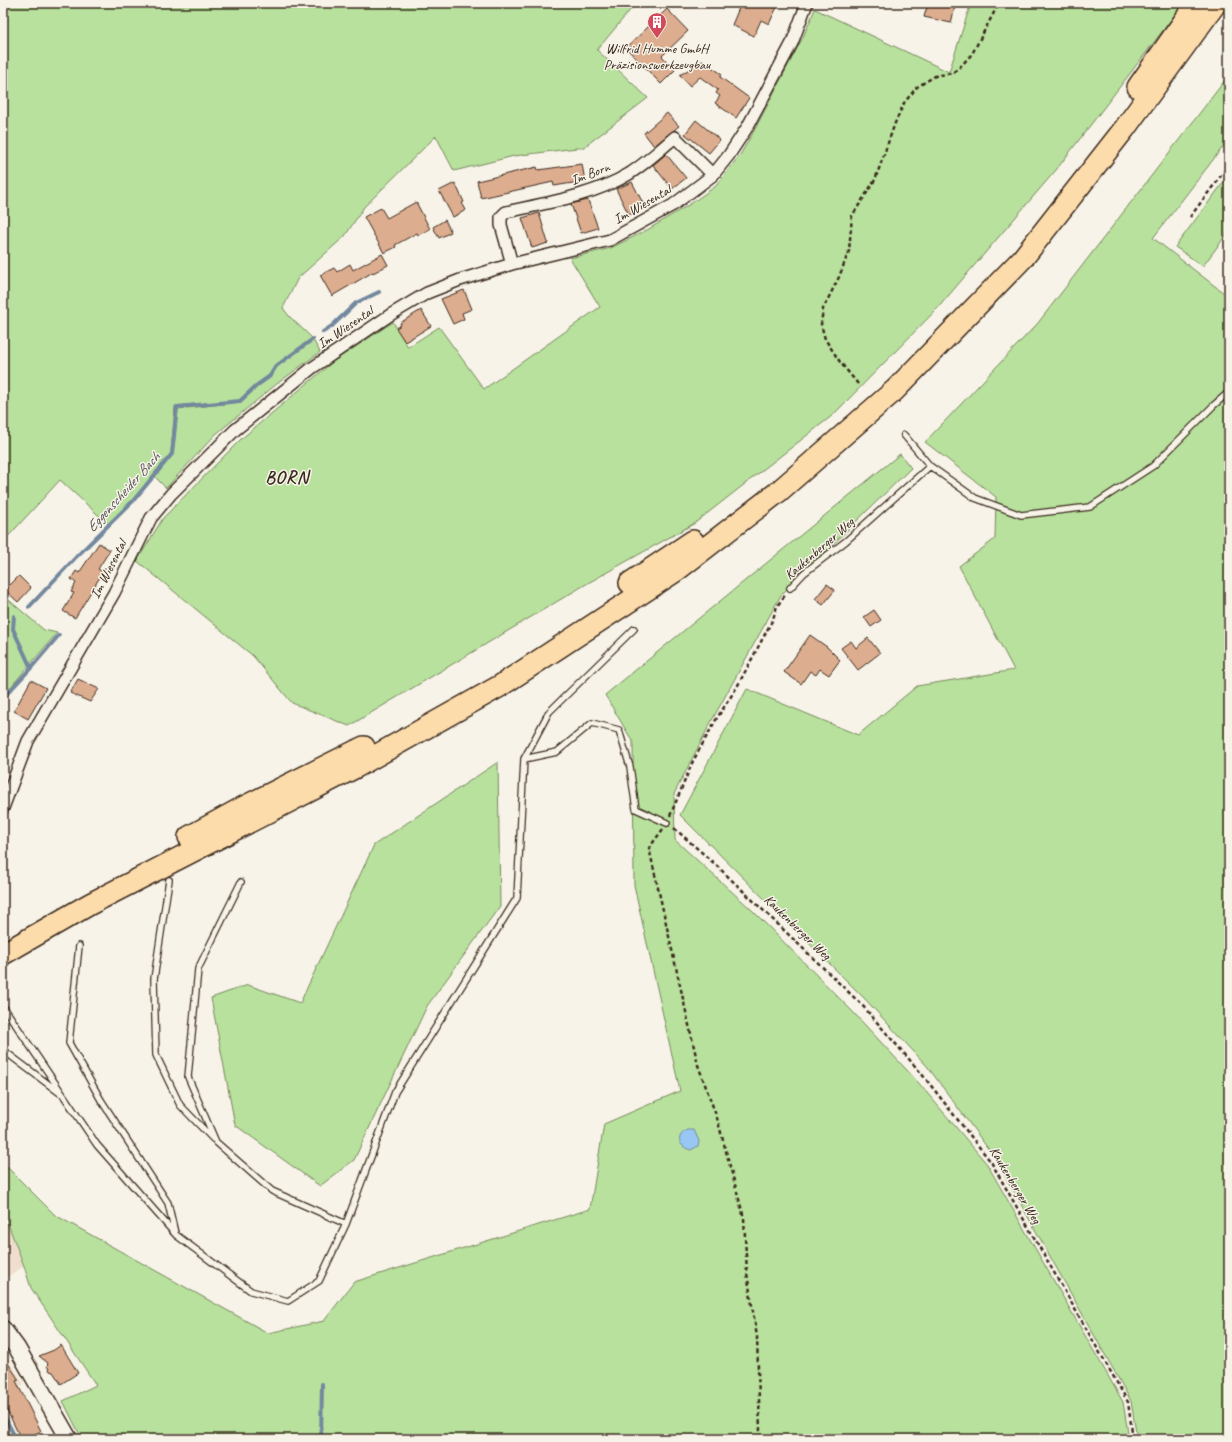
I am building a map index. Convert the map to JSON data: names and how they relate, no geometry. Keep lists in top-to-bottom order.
{
  "streets": {
    "street": ["Im Born", "Im Wiesental"],
    "lane": ["Kaukenberger Weg"]
  },
  "crossings": [
    ["Im Born", "Im Wiesental"]
  ],
  "districts": ["BORN"],
  "water": ["Eggenscheider Bach"],
  "places": {
    "building": ["Wilfrid Humme GmbH Präzisionswerkzeugbau"]
  }
}
